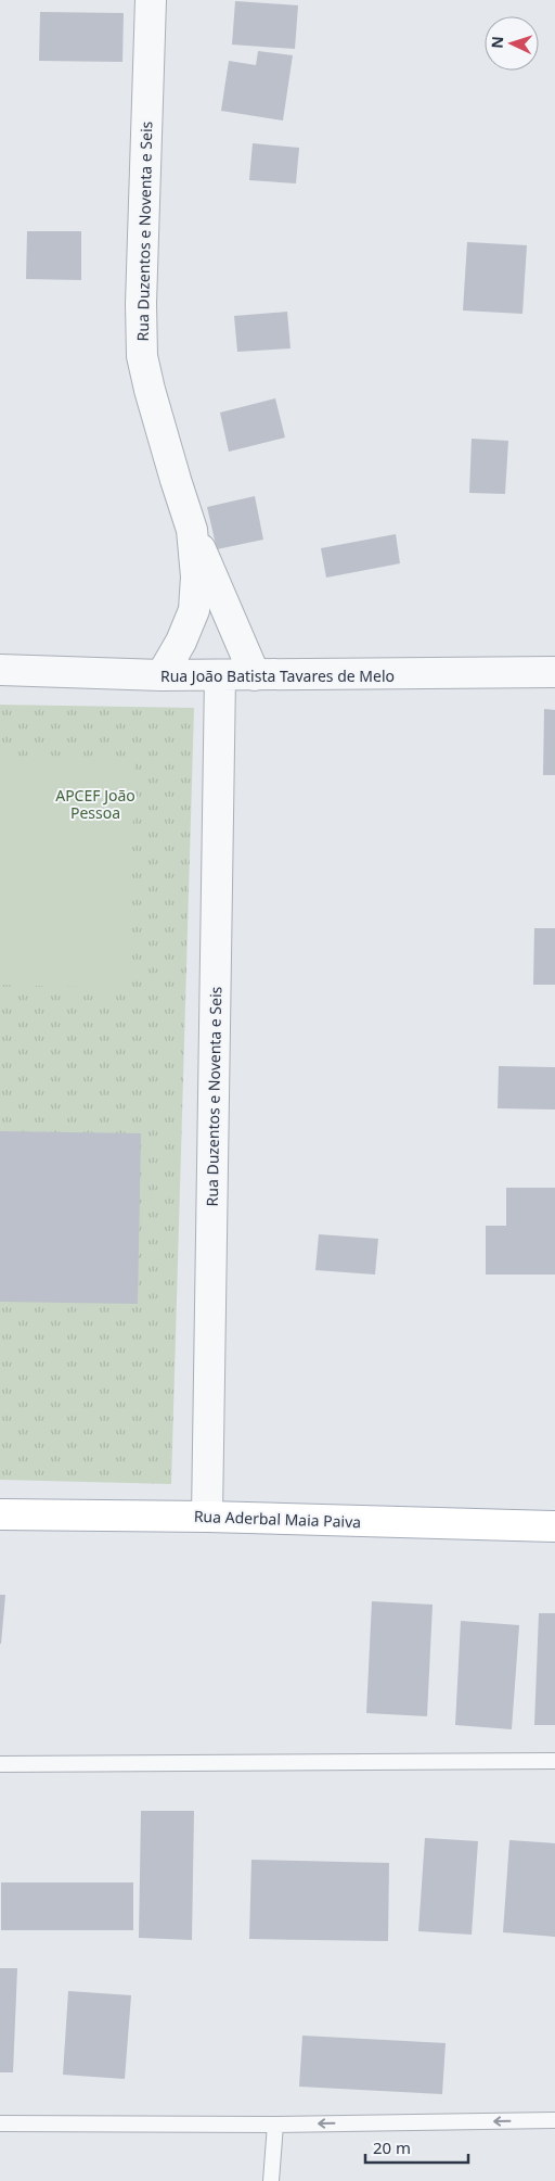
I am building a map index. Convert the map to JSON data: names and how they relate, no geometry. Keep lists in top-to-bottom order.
{
  "streets": {
    "main road": ["Rua Aderbal Maia Paiva"],
    "street": ["Rua Duzentos e Noventa e Seis", "Rua João Batista Tavares de Melo"]
  },
  "crossings": [
    ["Rua Duzentos e Noventa e Seis", "Rua João Batista Tavares de Melo"],
    ["Rua Duzentos e Noventa e Seis", "Rua Aderbal Maia Paiva"]
  ],
  "parks": ["APCEF João Pessoa"],
  "scale_bar": "20 m",
  "north": "left"
}
